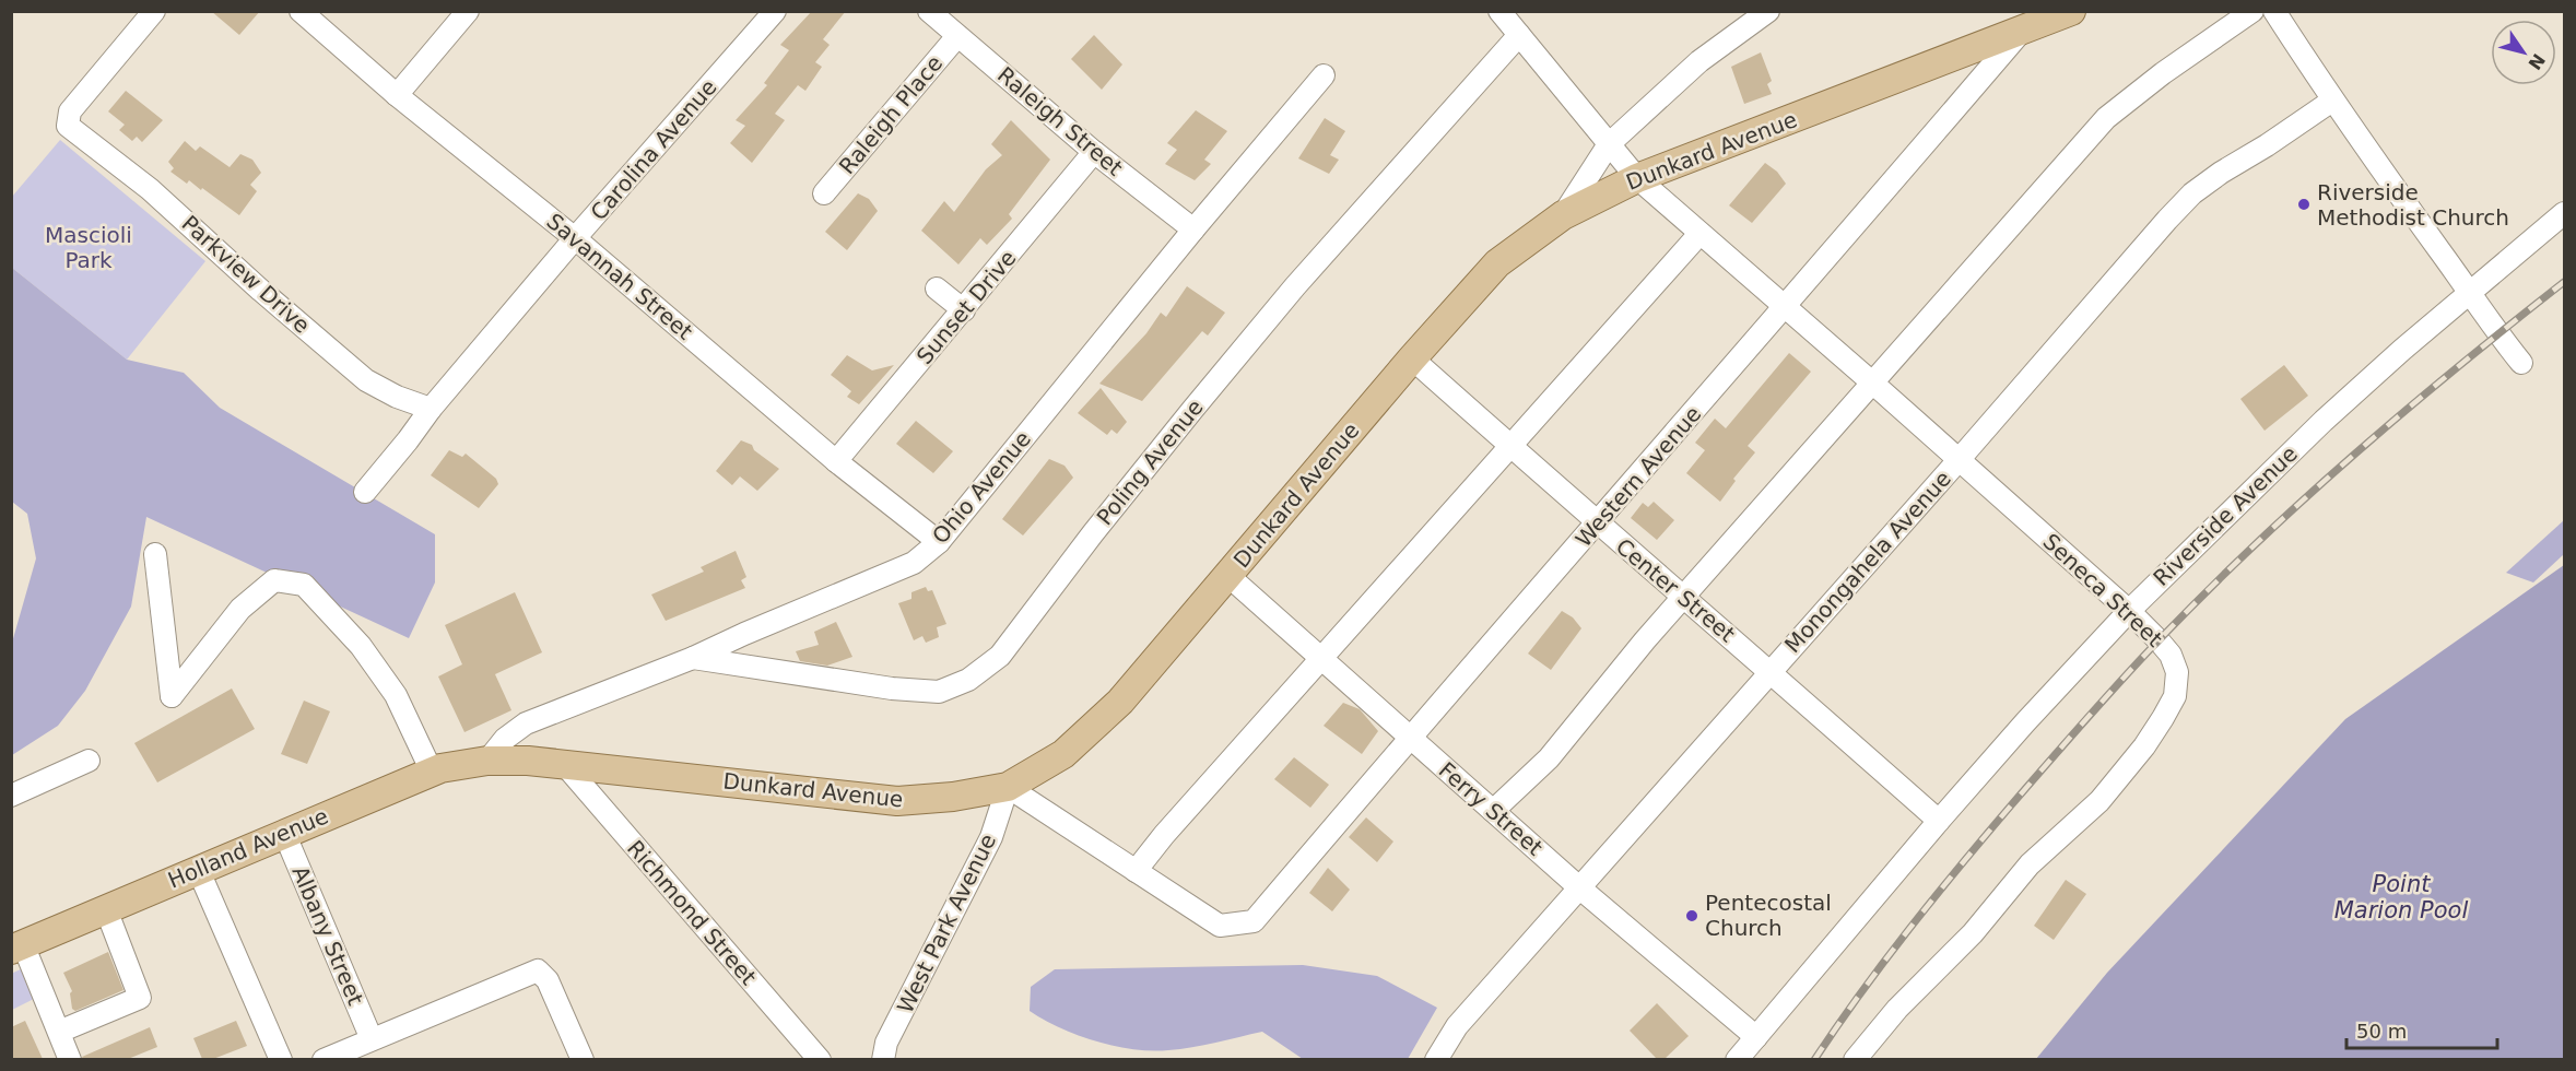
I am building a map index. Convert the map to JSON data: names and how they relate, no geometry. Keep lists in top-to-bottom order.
{
  "streets": {
    "main road": ["Dunkard Avenue", "Holland Avenue"],
    "street": [
      "Raleigh Place",
      "Raleigh Street",
      "Carolina Avenue",
      "Parkview Drive",
      "Savannah Street",
      "Sunset Drive",
      "Poling Avenue",
      "Western Avenue",
      "Ohio Avenue",
      "Riverside Avenue",
      "Monongahela Avenue",
      "Center Street",
      "Seneca Street",
      "Ferry Street",
      "Richmond Street",
      "West Park Avenue",
      "Albany Street"
    ]
  },
  "crossings": [
    ["Raleigh Place", "Raleigh Street"],
    ["Raleigh Street", "Sunset Drive"],
    ["Raleigh Street", "Ohio Avenue"],
    ["Carolina Avenue", "Parkview Drive"],
    ["Carolina Avenue", "Savannah Street"],
    ["Dunkard Avenue", "Western Avenue"],
    ["Dunkard Avenue", "Ohio Avenue"],
    ["Dunkard Avenue", "Center Street"],
    ["Dunkard Avenue", "Seneca Street"],
    ["Dunkard Avenue", "Ferry Street"],
    ["Dunkard Avenue", "Holland Avenue"],
    ["Dunkard Avenue", "Richmond Street"],
    ["Dunkard Avenue", "West Park Avenue"],
    ["Savannah Street", "Sunset Drive"],
    ["Savannah Street", "Ohio Avenue"],
    ["Poling Avenue", "Ohio Avenue"],
    ["Poling Avenue", "Seneca Street"],
    ["Western Avenue", "Center Street"],
    ["Western Avenue", "Seneca Street"],
    ["Western Avenue", "Ferry Street"],
    ["Ohio Avenue", "Holland Avenue"],
    ["Riverside Avenue", "Center Street"],
    ["Riverside Avenue", "Seneca Street"],
    ["Riverside Avenue", "Ferry Street"],
    ["Monongahela Avenue", "Center Street"],
    ["Monongahela Avenue", "Seneca Street"],
    ["Monongahela Avenue", "Ferry Street"],
    ["Holland Avenue", "Albany Street"]
  ],
  "water": ["Point Marion Pool"],
  "parks": ["Mascioli Park"],
  "places": ["Riverside Methodist Church", "Pentecostal Church"],
  "scale_bar": "50 m",
  "north": "bottom right"
}
